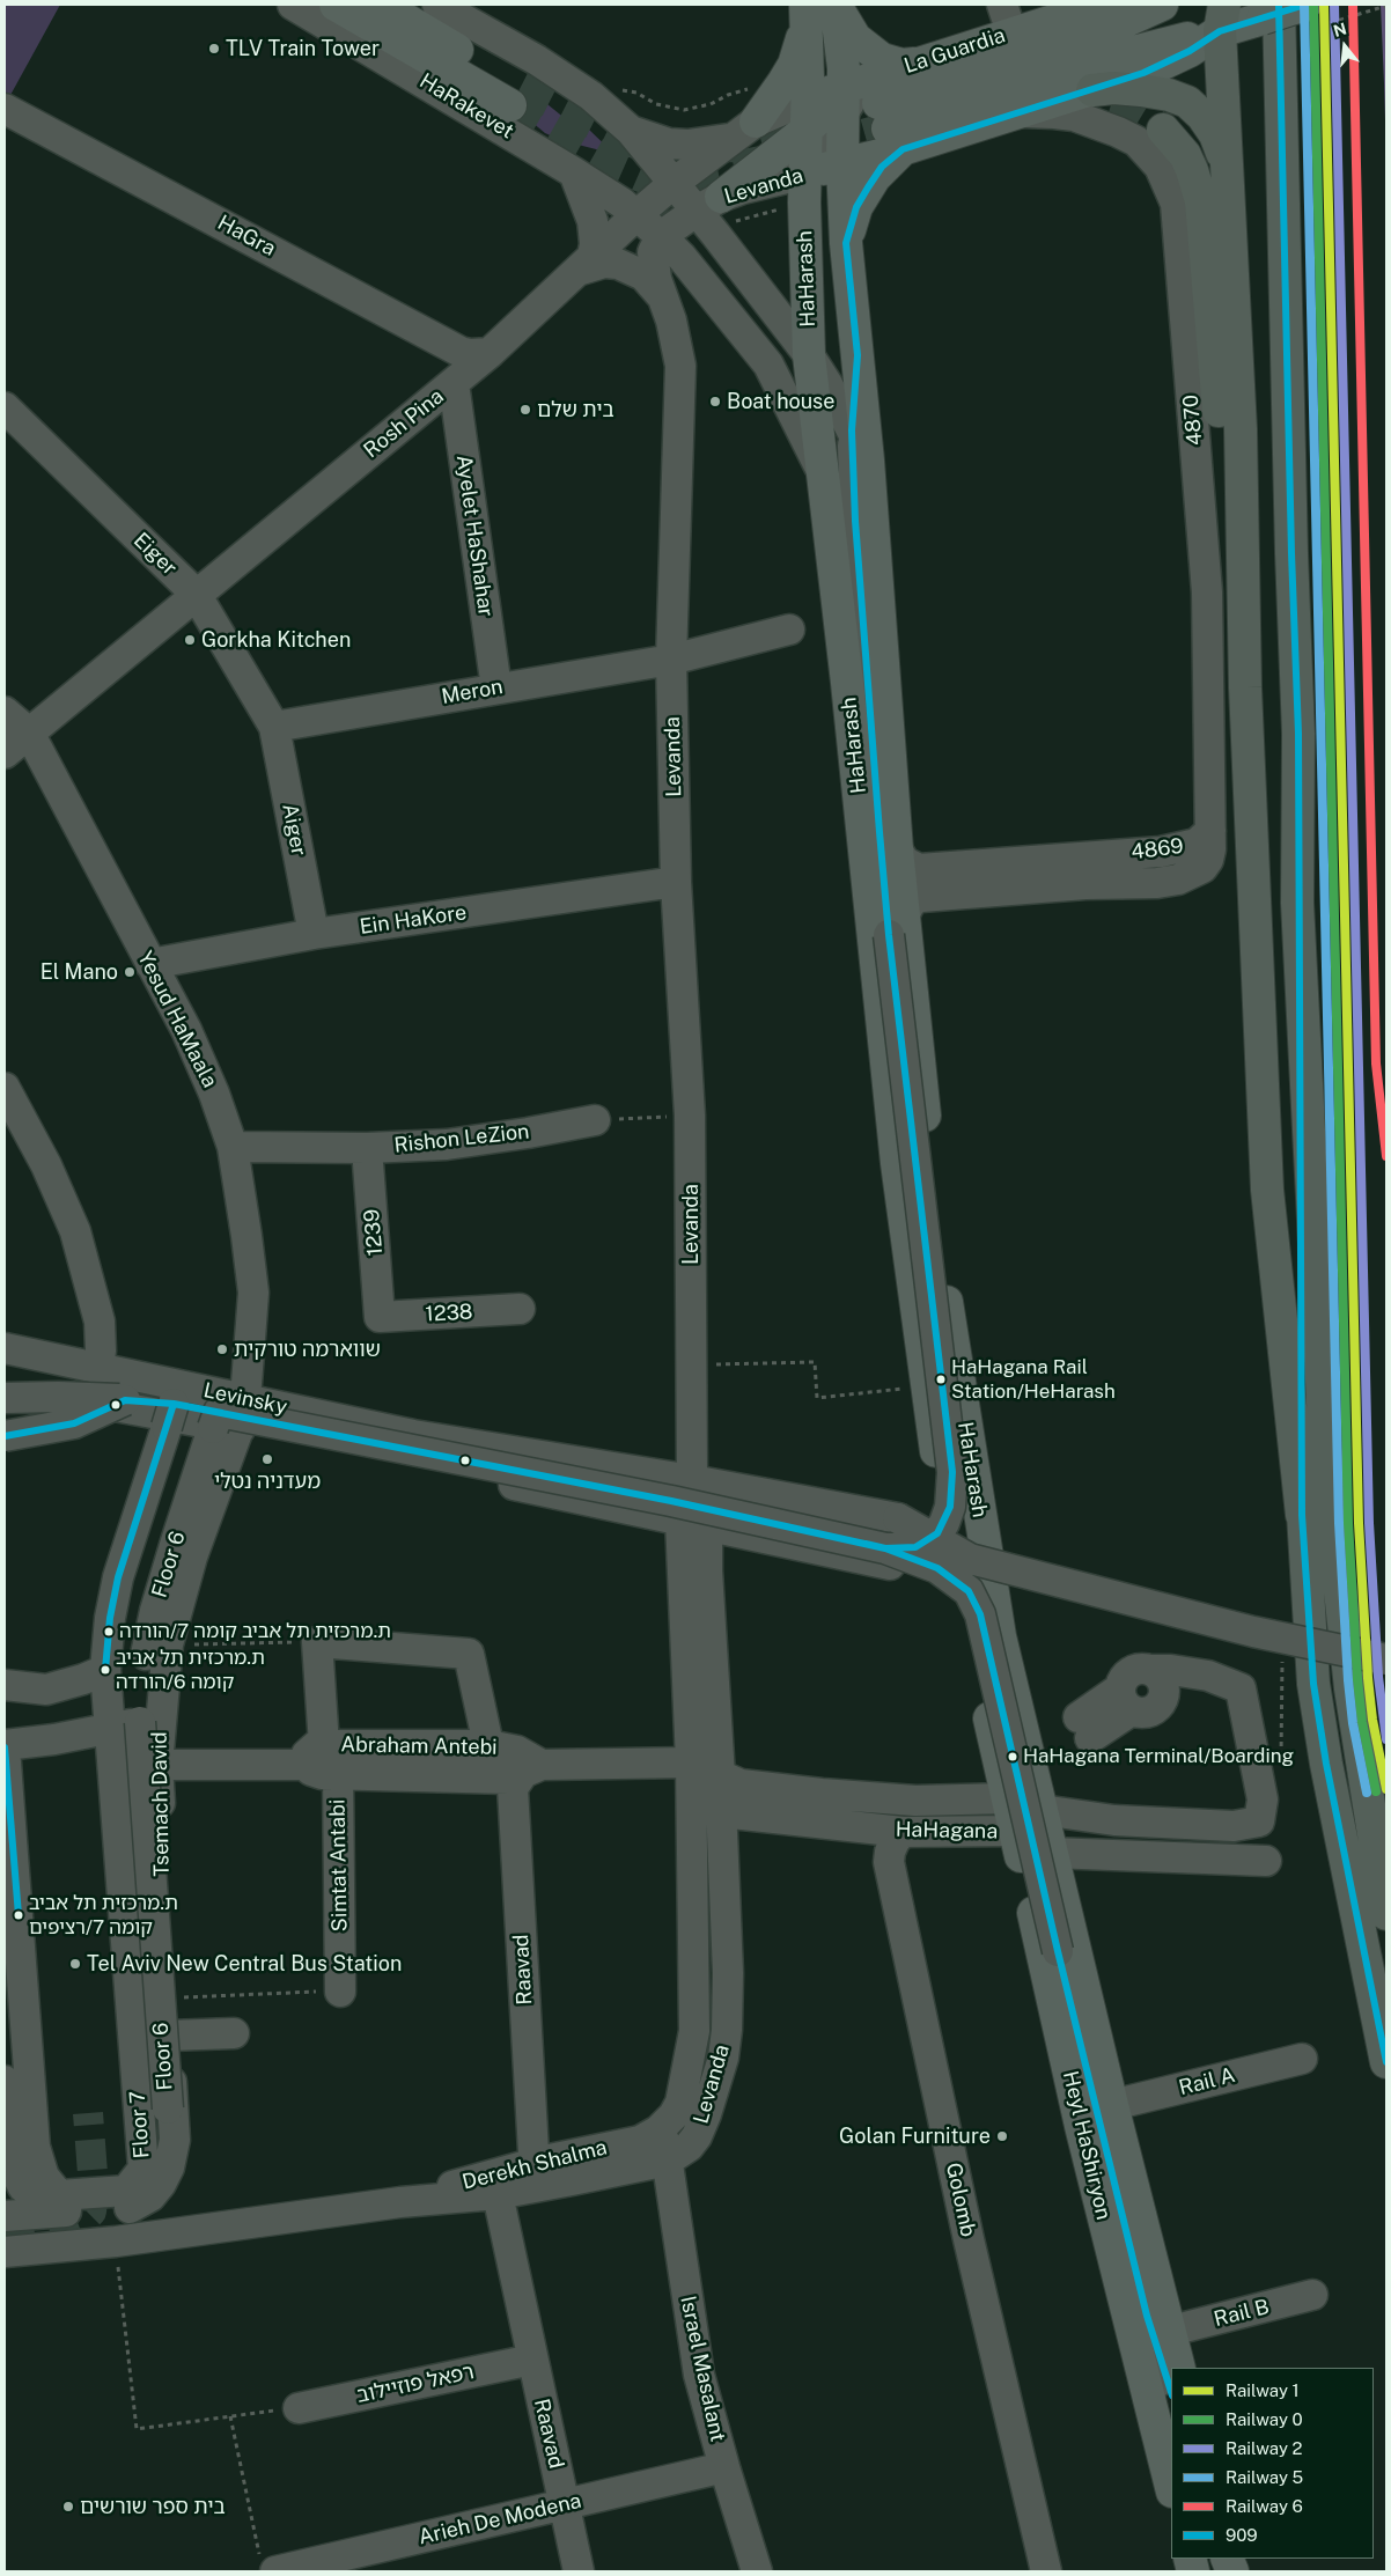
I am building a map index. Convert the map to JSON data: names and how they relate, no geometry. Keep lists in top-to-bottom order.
{
  "streets": {
    "main road": [
      "La Guardia",
      "Levanda",
      "HaHarash",
      "Heyl HaShiryon"
    ],
    "street": [
      "HaRakevet",
      "HaGra",
      "4870",
      "Rosh Pina",
      "Ayelet HaShahar",
      "Eiger",
      "Meron",
      "Aiger",
      "4869",
      "Ein HaKore",
      "Yesud HaMaala",
      "Rishon LeZion",
      "1239",
      "1238",
      "Levinsky",
      "Floor 6",
      "Abraham Antebi",
      "Tsemach David",
      "HaHagana",
      "Simtat Antabi",
      "Raavad",
      "Rail A",
      "Floor 7",
      "Derekh Shalma",
      "Golomb",
      "Rail B",
      "Israel Masalant",
      "רפאל פוזיילוב",
      "Arieh De Modena"
    ]
  },
  "crossings": [
    ["La Guardia", "Levanda"],
    ["La Guardia", "HaHarash"],
    ["La Guardia", "4870"],
    ["HaRakevet", "Levanda"],
    ["HaRakevet", "HaHarash"],
    ["HaRakevet", "Rosh Pina"],
    ["HaRakevet", "4869"],
    ["Levanda", "HaHarash"],
    ["Levanda", "Meron"],
    ["Levanda", "Ein HaKore"],
    ["Levanda", "Levinsky"],
    ["Levanda", "Abraham Antebi"],
    ["Levanda", "HaHagana"],
    ["Levanda", "Derekh Shalma"],
    ["Levanda", "Israel Masalant"],
    ["HaGra", "Rosh Pina"],
    ["HaHarash", "4869"],
    ["HaHarash", "HaHagana"],
    ["HaHarash", "Heyl HaShiryon"],
    ["4870", "4869"],
    ["Rosh Pina", "Ayelet HaShahar"],
    ["Rosh Pina", "Eiger"],
    ["Rosh Pina", "Yesud HaMaala"],
    ["Ayelet HaShahar", "Meron"],
    ["Eiger", "Meron"],
    ["Eiger", "Aiger"],
    ["Meron", "Aiger"],
    ["Aiger", "Ein HaKore"],
    ["Ein HaKore", "Yesud HaMaala"],
    ["Yesud HaMaala", "Rishon LeZion"],
    ["Yesud HaMaala", "Levinsky"],
    ["Yesud HaMaala", "Floor 6"],
    ["Yesud HaMaala", "Tsemach David"],
    ["Rishon LeZion", "1239"],
    ["1239", "1238"],
    ["Levinsky", "Floor 6"],
    ["Levinsky", "Tsemach David"],
    ["Floor 6", "Tsemach David"],
    ["Abraham Antebi", "Tsemach David"],
    ["Abraham Antebi", "HaHagana"],
    ["Abraham Antebi", "Simtat Antabi"],
    ["Abraham Antebi", "Raavad"],
    ["Tsemach David", "Derekh Shalma"],
    ["HaHagana", "Heyl HaShiryon"],
    ["HaHagana", "Golomb"],
    ["Raavad", "Derekh Shalma"],
    ["Raavad", "רפאל פוזיילוב"],
    ["Raavad", "Arieh De Modena"],
    ["Rail A", "Heyl HaShiryon"],
    ["Heyl HaShiryon", "Rail B"],
    ["Derekh Shalma", "Israel Masalant"],
    ["Israel Masalant", "Arieh De Modena"]
  ],
  "places": [
    "TLV Train Tower",
    "Boat house",
    "בית שלם",
    "Gorkha Kitchen",
    "El Mano",
    "שווארמה טורקית",
    "HaHagana Rail Station/HeHarash",
    "מעדניה נטלי",
    "ת.מרכזית תל אביב קומה 7/הורדה",
    "ת.מרכזית תל אביב קומה 6/הורדה",
    "HaHagana Terminal/Boarding",
    "ת.מרכזית תל אביב קומה 7/רציפים",
    "Tel Aviv New Central Bus Station",
    "Golan Furniture",
    "בית ספר שורשים"
  ],
  "lines": [
    "rail line 1",
    "rail line 0",
    "rail line 2",
    "rail line 5",
    "rail line 6",
    "transit line 909"
  ],
  "legend": [
    "Railway 1",
    "Railway 0",
    "Railway 2",
    "Railway 5",
    "Railway 6",
    "909"
  ],
  "north": "top"
}
